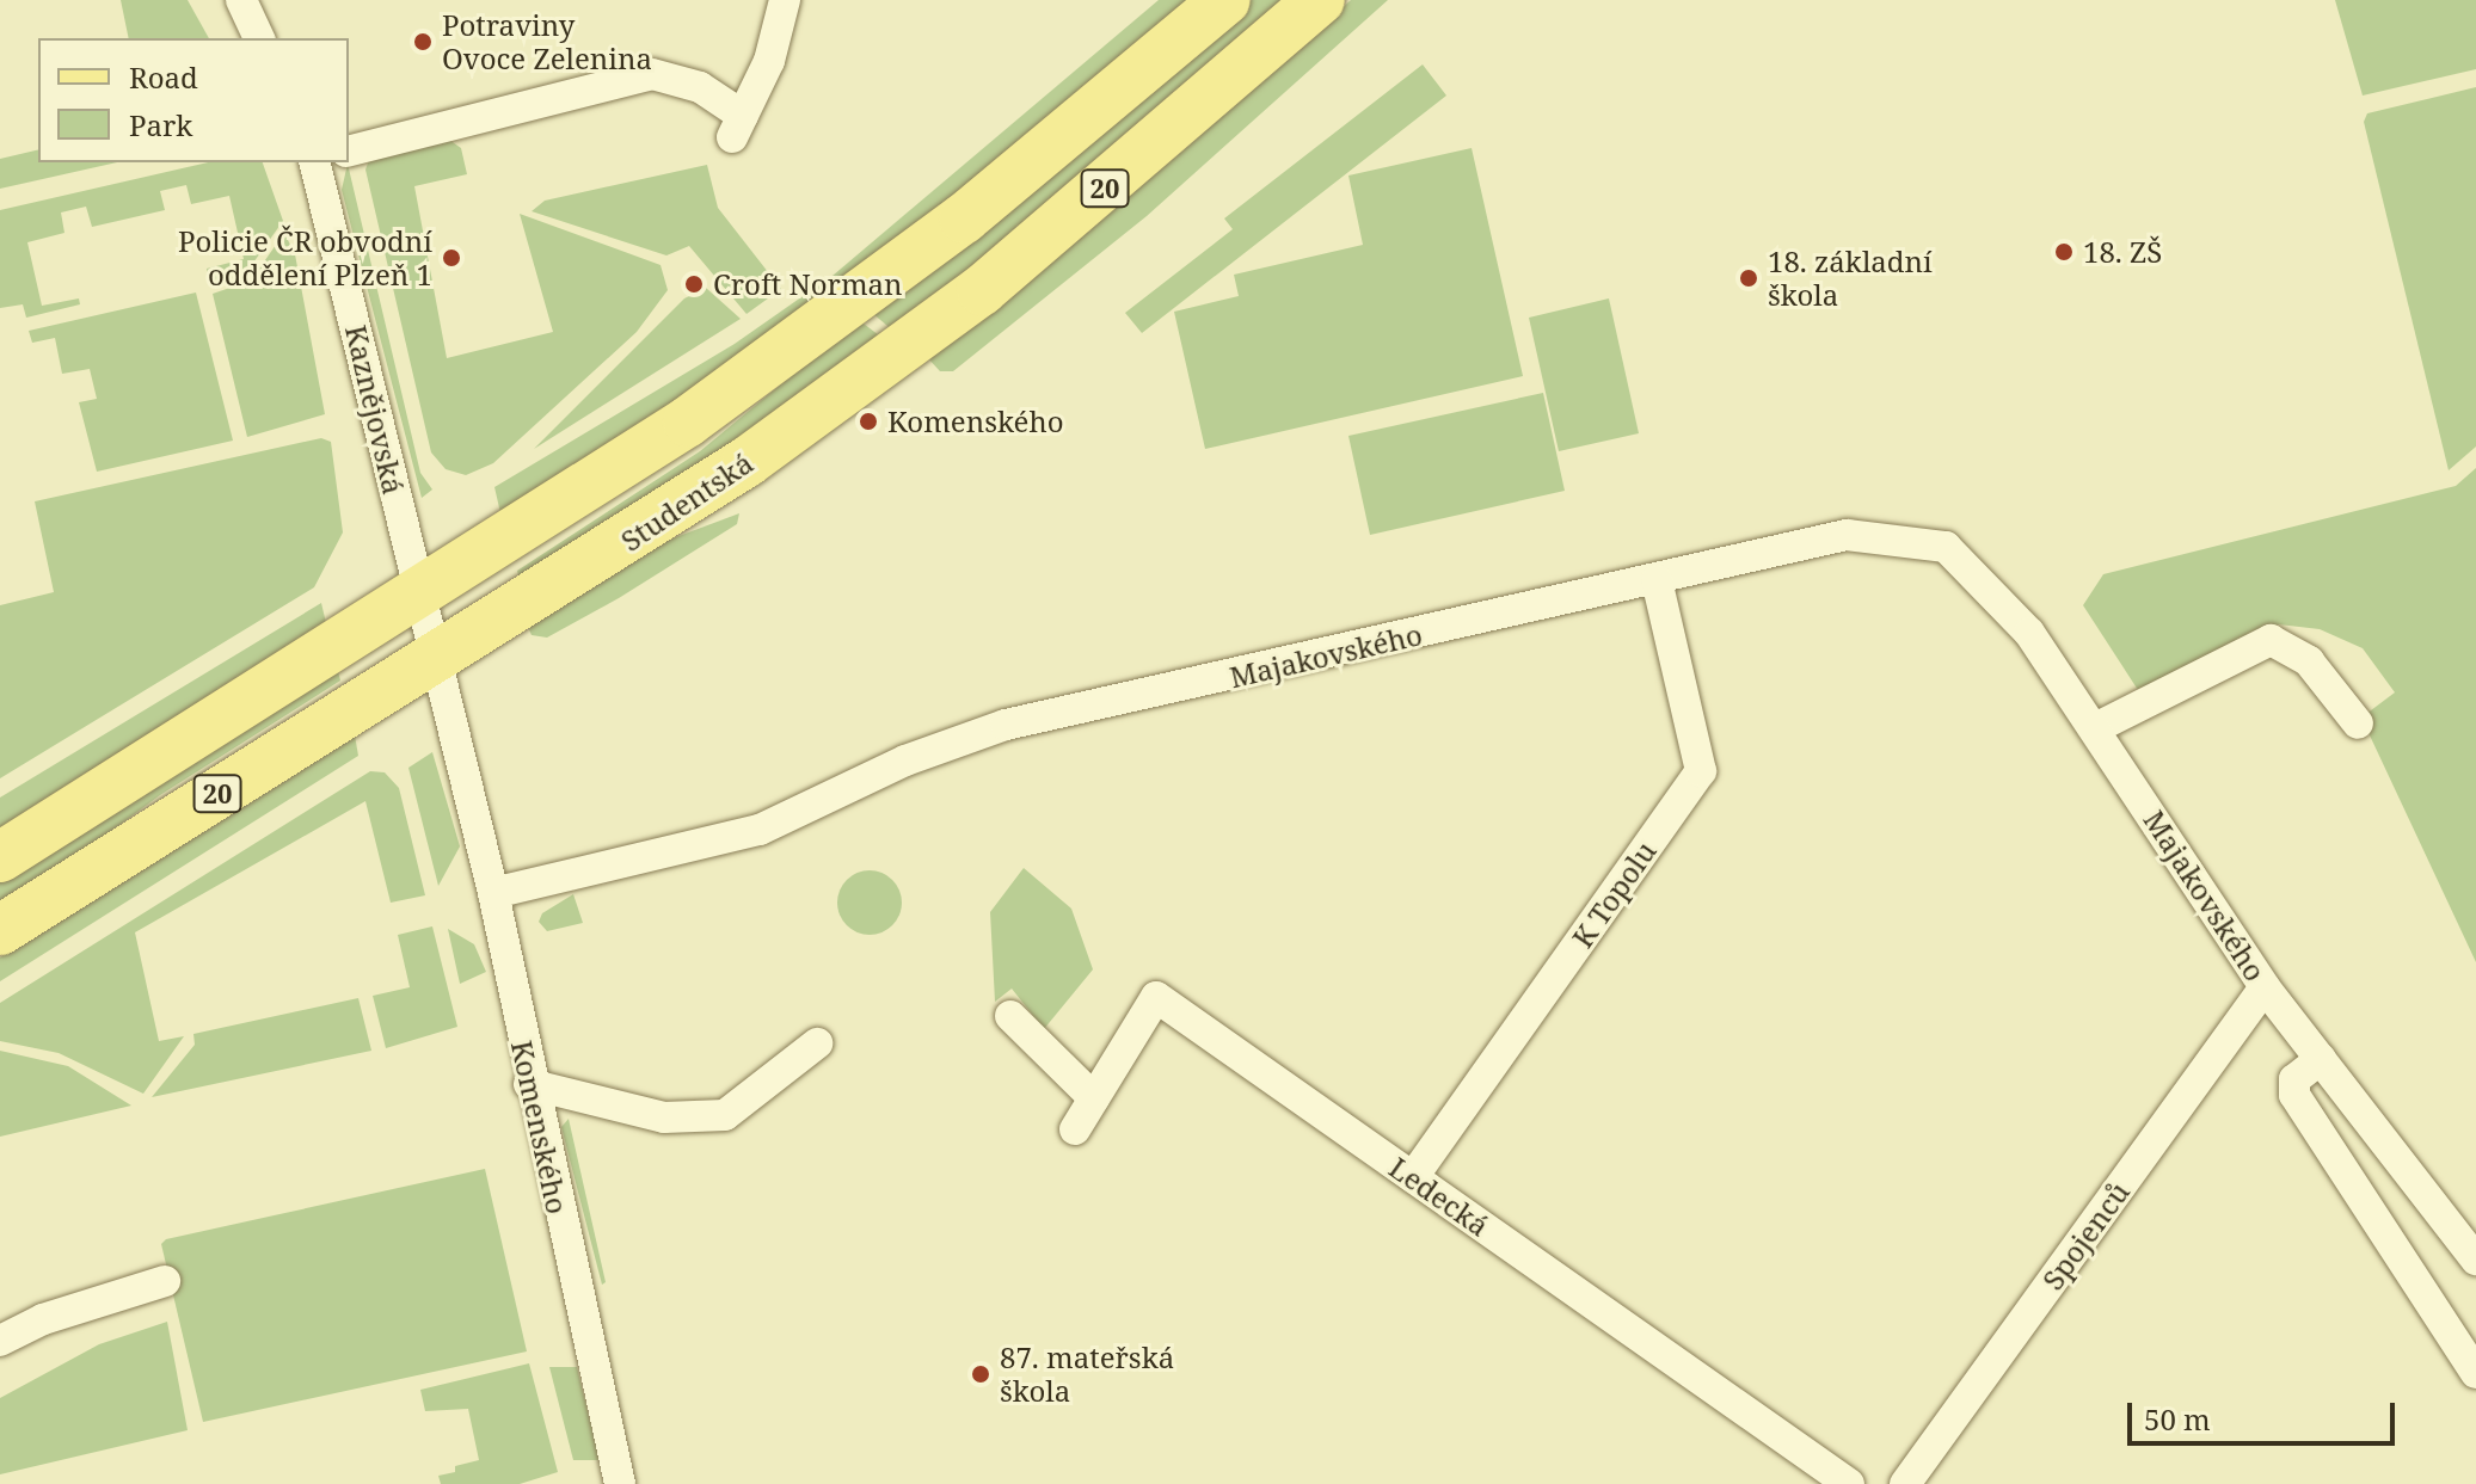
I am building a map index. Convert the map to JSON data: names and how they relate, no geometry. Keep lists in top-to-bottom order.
{
  "streets": {
    "main road": ["20", "Studentská"],
    "street": [
      "Kaznějovská",
      "Majakovského",
      "K Topolu",
      "Komenského",
      "Ledecká",
      "Spojenců"
    ]
  },
  "crossings": [
    ["20", "Kaznějovská"],
    ["Kaznějovská", "Studentská"],
    ["Kaznějovská", "Komenského"],
    ["Studentská", "Komenského"],
    ["Majakovského", "K Topolu"],
    ["Majakovského", "Komenského"],
    ["Majakovského", "Spojenců"],
    ["K Topolu", "Ledecká"]
  ],
  "places": [
    "Potraviny Ovoce Zelenina",
    "18. ZŠ",
    "Policie ČR obvodní oddělení Plzeň 1",
    "18. základní škola",
    "Croft Norman",
    "Komenského",
    "87. mateřská škola"
  ],
  "legend": ["Road", "Park"],
  "scale_bar": "50 m"
}
